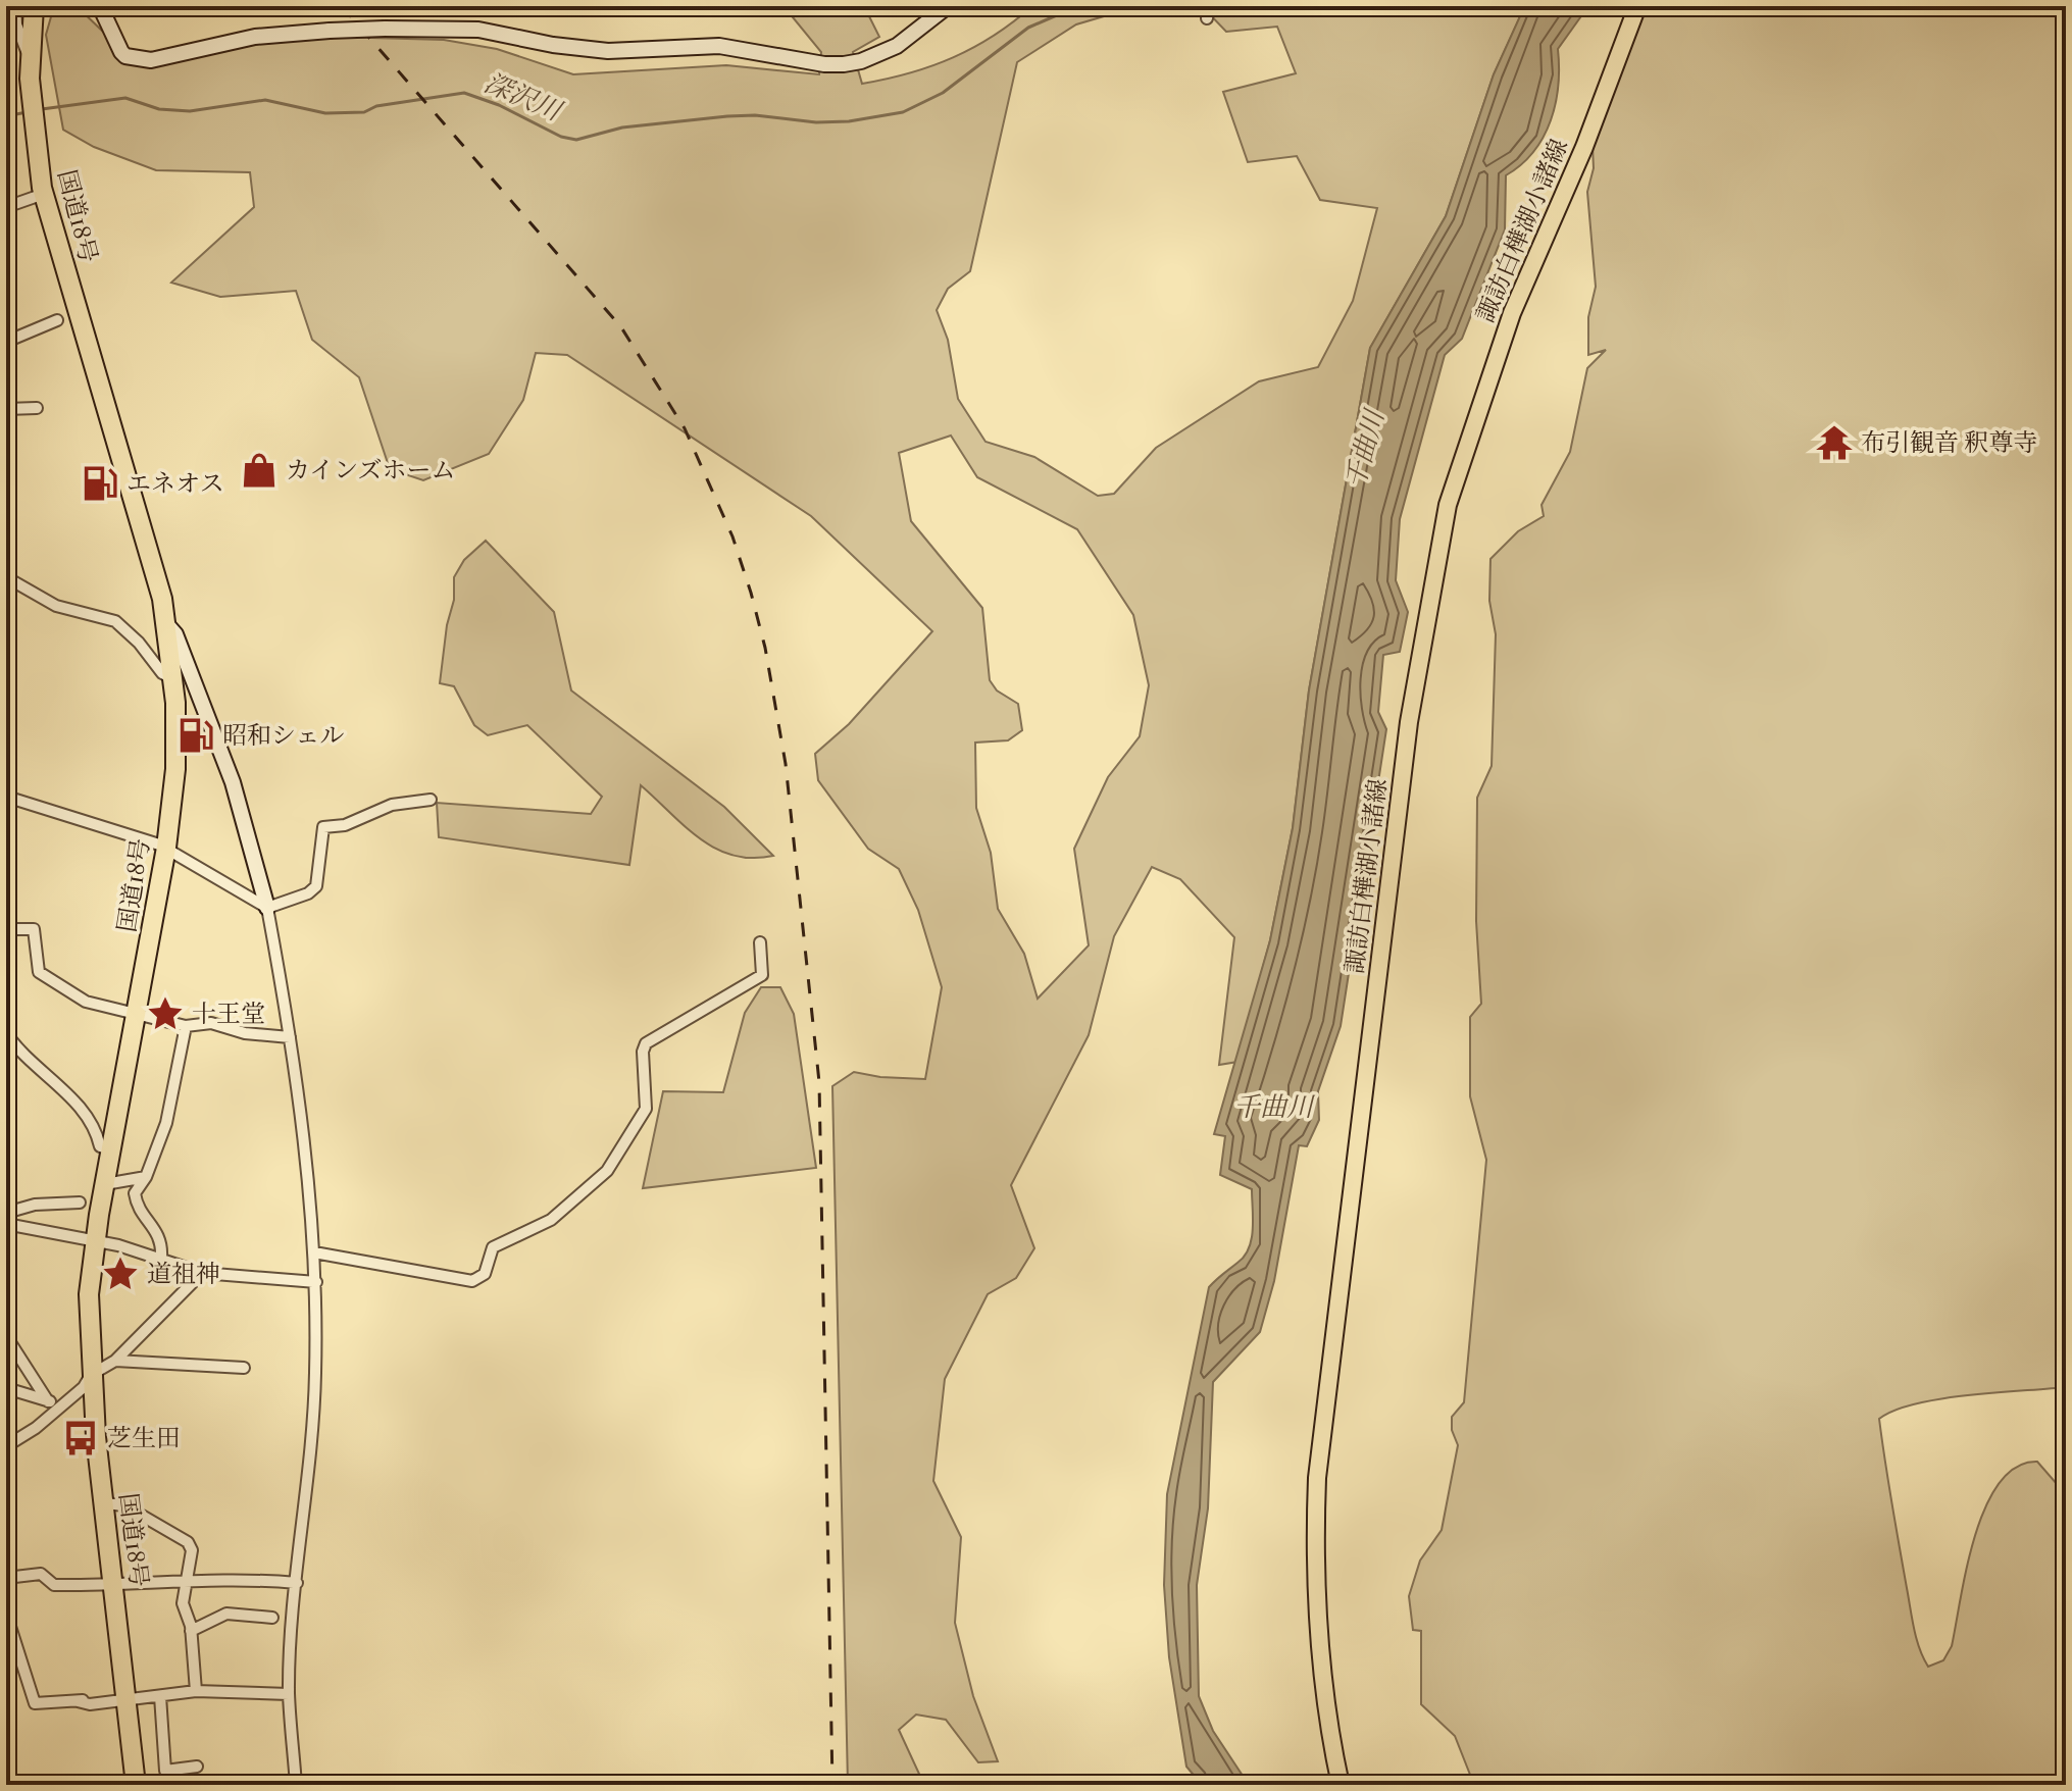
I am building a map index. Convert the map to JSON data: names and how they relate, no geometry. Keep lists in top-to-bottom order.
{
  "streets": {
    "highway": ["国道18号"],
    "main road": ["諏訪白樺湖小諸線"]
  },
  "water": ["深沢川", "千曲川"],
  "places": {
    "temple": ["布引観音 釈尊寺"],
    "shop": ["カインズホーム"],
    "fuel station": ["エネオス", "昭和シェル"],
    "place": ["十王堂", "道祖神"],
    "bus stop": ["芝生田"]
  }
}
